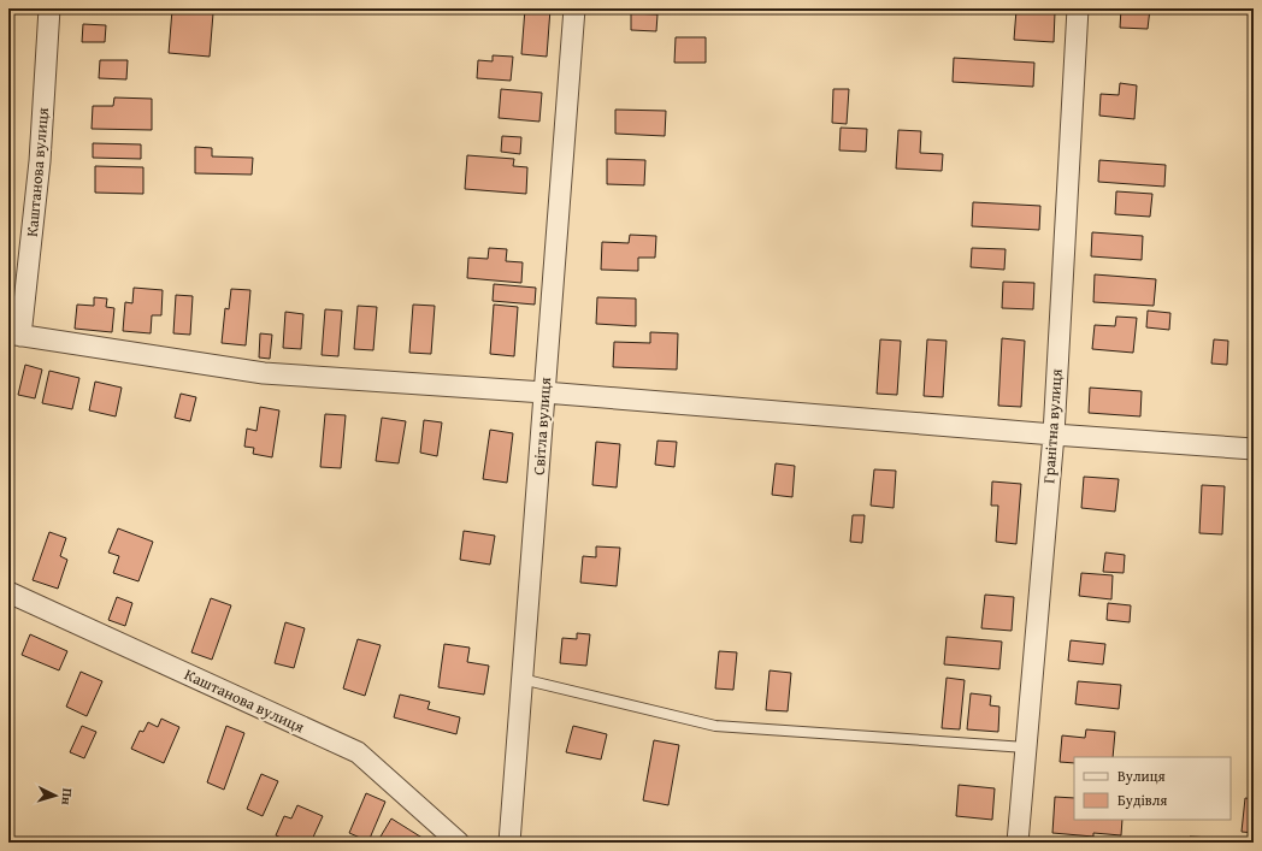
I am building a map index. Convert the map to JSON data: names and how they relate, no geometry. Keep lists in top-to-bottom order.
{
  "streets": {
    "street": ["Каштанова вулиця", "Світла вулиця", "Гранітна вулиця"]
  },
  "legend": ["Вулиця", "Будівля"],
  "north": "right"
}
